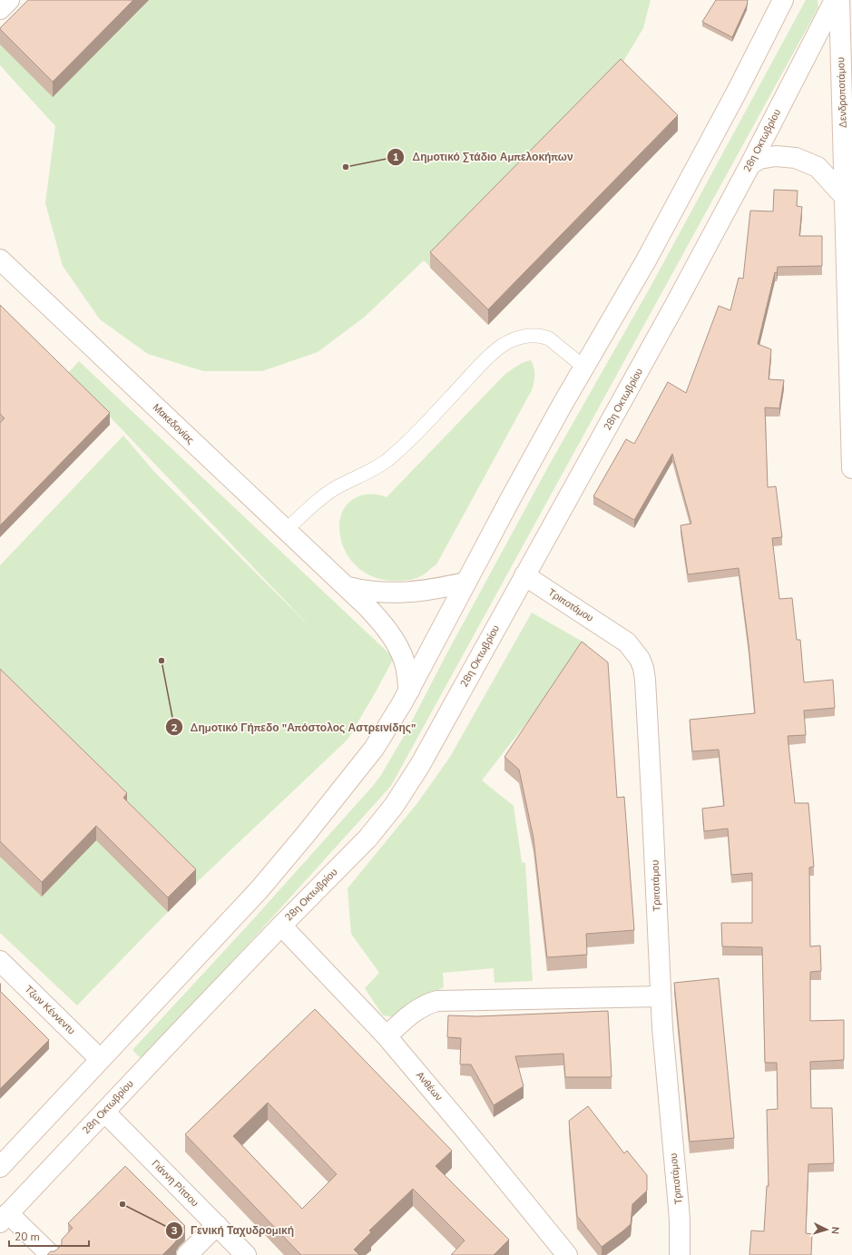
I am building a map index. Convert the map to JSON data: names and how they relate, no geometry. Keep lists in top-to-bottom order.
{
  "streets": {
    "main road": [
      "Δενδροποτάμου",
      "28η Οκτωβρίου",
      "Μακεδονίας",
      "Τριποτάμου",
      "Τζων Κέννεντυ",
      "Ανθέων",
      "Γιάννη Ρίτσου"
    ]
  },
  "crossings": [
    ["28η Οκτωβρίου", "Τριποτάμου"],
    ["28η Οκτωβρίου", "Ανθέων"],
    ["28η Οκτωβρίου", "Γιάννη Ρίτσου"]
  ],
  "places": ["Δημοτικό Στάδιο Αμπελοκήπων", "Δημοτικό Γήπεδο \"Απόστολος Αστρεινίδης\"", "Γενική Ταχυδρομική"],
  "scale_bar": "20 m",
  "north": "right"
}
